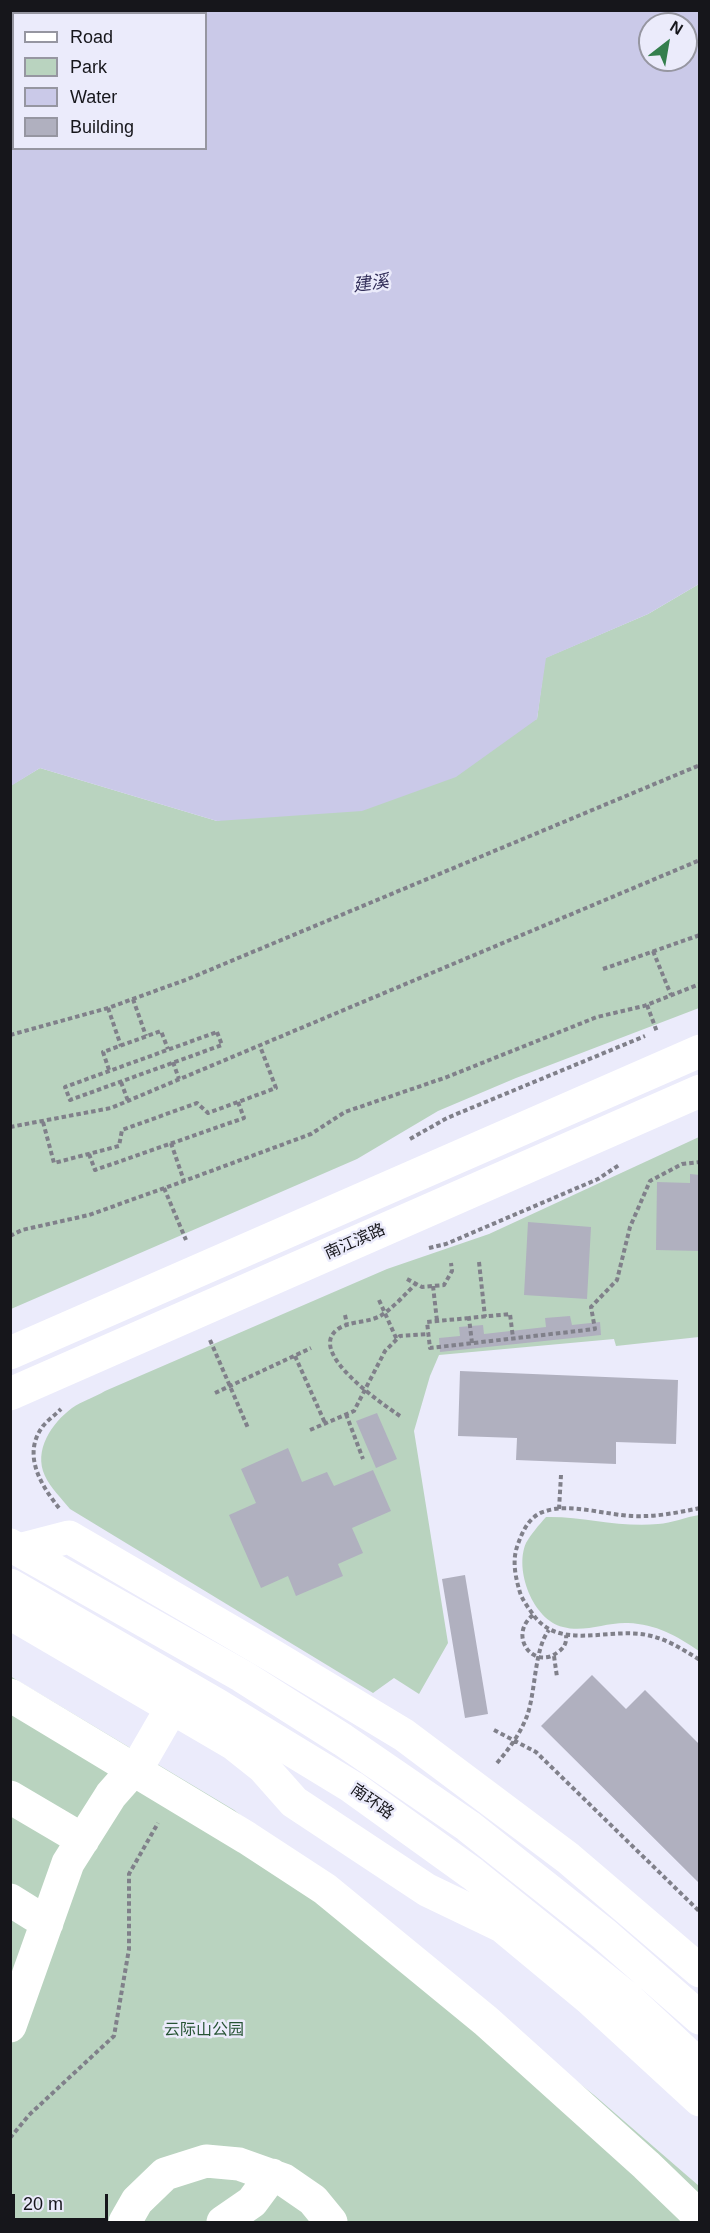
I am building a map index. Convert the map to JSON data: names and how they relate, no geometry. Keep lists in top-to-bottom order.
{
  "streets": {
    "street": ["南江滨路", "南环路"]
  },
  "water": ["建溪"],
  "parks": ["云际山公园"],
  "legend": [
    "Road",
    "Park",
    "Water",
    "Building"
  ],
  "scale_bar": "20 m",
  "north": "top right"
}
